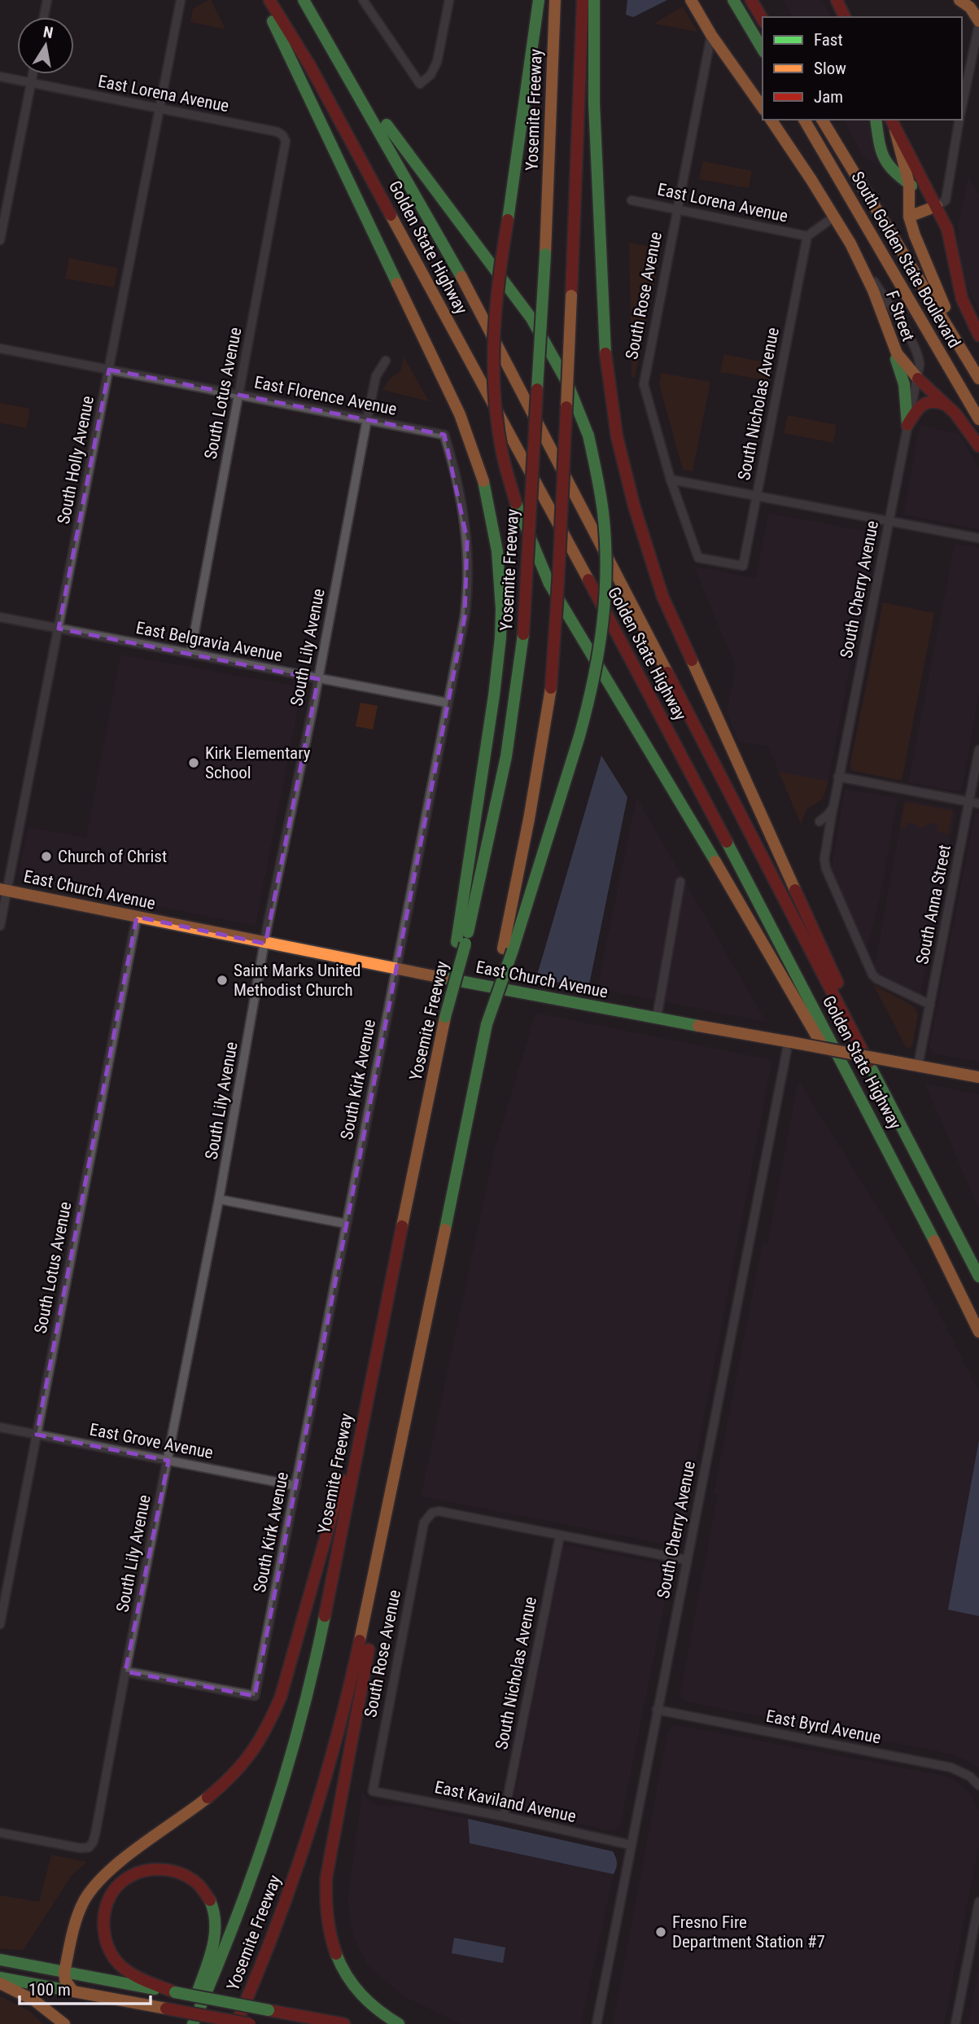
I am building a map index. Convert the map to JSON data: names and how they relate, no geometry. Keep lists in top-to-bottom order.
{
  "streets": {
    "main road": [
      "Yosemite Freeway",
      "Golden State Highway",
      "South Golden State Boulevard",
      "F Street",
      "East Church Avenue"
    ],
    "street": [
      "East Lorena Avenue",
      "South Rose Avenue",
      "South Lotus Avenue",
      "East Florence Avenue",
      "South Nicholas Avenue",
      "South Holly Avenue",
      "South Cherry Avenue",
      "East Belgravia Avenue",
      "South Lily Avenue",
      "South Anna Street",
      "South Kirk Avenue",
      "East Grove Avenue",
      "East Byrd Avenue",
      "East Kaviland Avenue"
    ]
  },
  "crossings": [
    ["East Lorena Avenue", "South Rose Avenue"],
    ["East Lorena Avenue", "South Lotus Avenue"],
    ["East Lorena Avenue", "South Nicholas Avenue"],
    ["East Lorena Avenue", "South Holly Avenue"],
    ["South Rose Avenue", "South Nicholas Avenue"],
    ["South Rose Avenue", "East Kaviland Avenue"],
    ["F Street", "South Cherry Avenue"],
    ["South Lotus Avenue", "East Florence Avenue"],
    ["South Lotus Avenue", "East Belgravia Avenue"],
    ["South Lotus Avenue", "East Church Avenue"],
    ["South Lotus Avenue", "East Grove Avenue"],
    ["East Florence Avenue", "South Holly Avenue"],
    ["East Florence Avenue", "South Lily Avenue"],
    ["East Florence Avenue", "South Kirk Avenue"],
    ["South Nicholas Avenue", "East Kaviland Avenue"],
    ["South Holly Avenue", "East Belgravia Avenue"],
    ["South Holly Avenue", "East Church Avenue"],
    ["South Cherry Avenue", "East Church Avenue"],
    ["South Cherry Avenue", "South Anna Street"],
    ["South Cherry Avenue", "East Byrd Avenue"],
    ["South Cherry Avenue", "East Kaviland Avenue"],
    ["East Belgravia Avenue", "South Lily Avenue"],
    ["East Belgravia Avenue", "South Kirk Avenue"],
    ["South Lily Avenue", "East Church Avenue"],
    ["South Lily Avenue", "South Kirk Avenue"],
    ["South Lily Avenue", "East Grove Avenue"],
    ["East Church Avenue", "South Anna Street"],
    ["East Church Avenue", "South Kirk Avenue"],
    ["South Kirk Avenue", "East Grove Avenue"]
  ],
  "places": [
    "Kirk Elementary School",
    "Church of Christ",
    "Saint Marks United Methodist Church",
    "Fresno Fire Department Station #7"
  ],
  "legend": ["Fast", "Slow", "Jam"],
  "scale_bar": "100 m",
  "north": "top"
}
